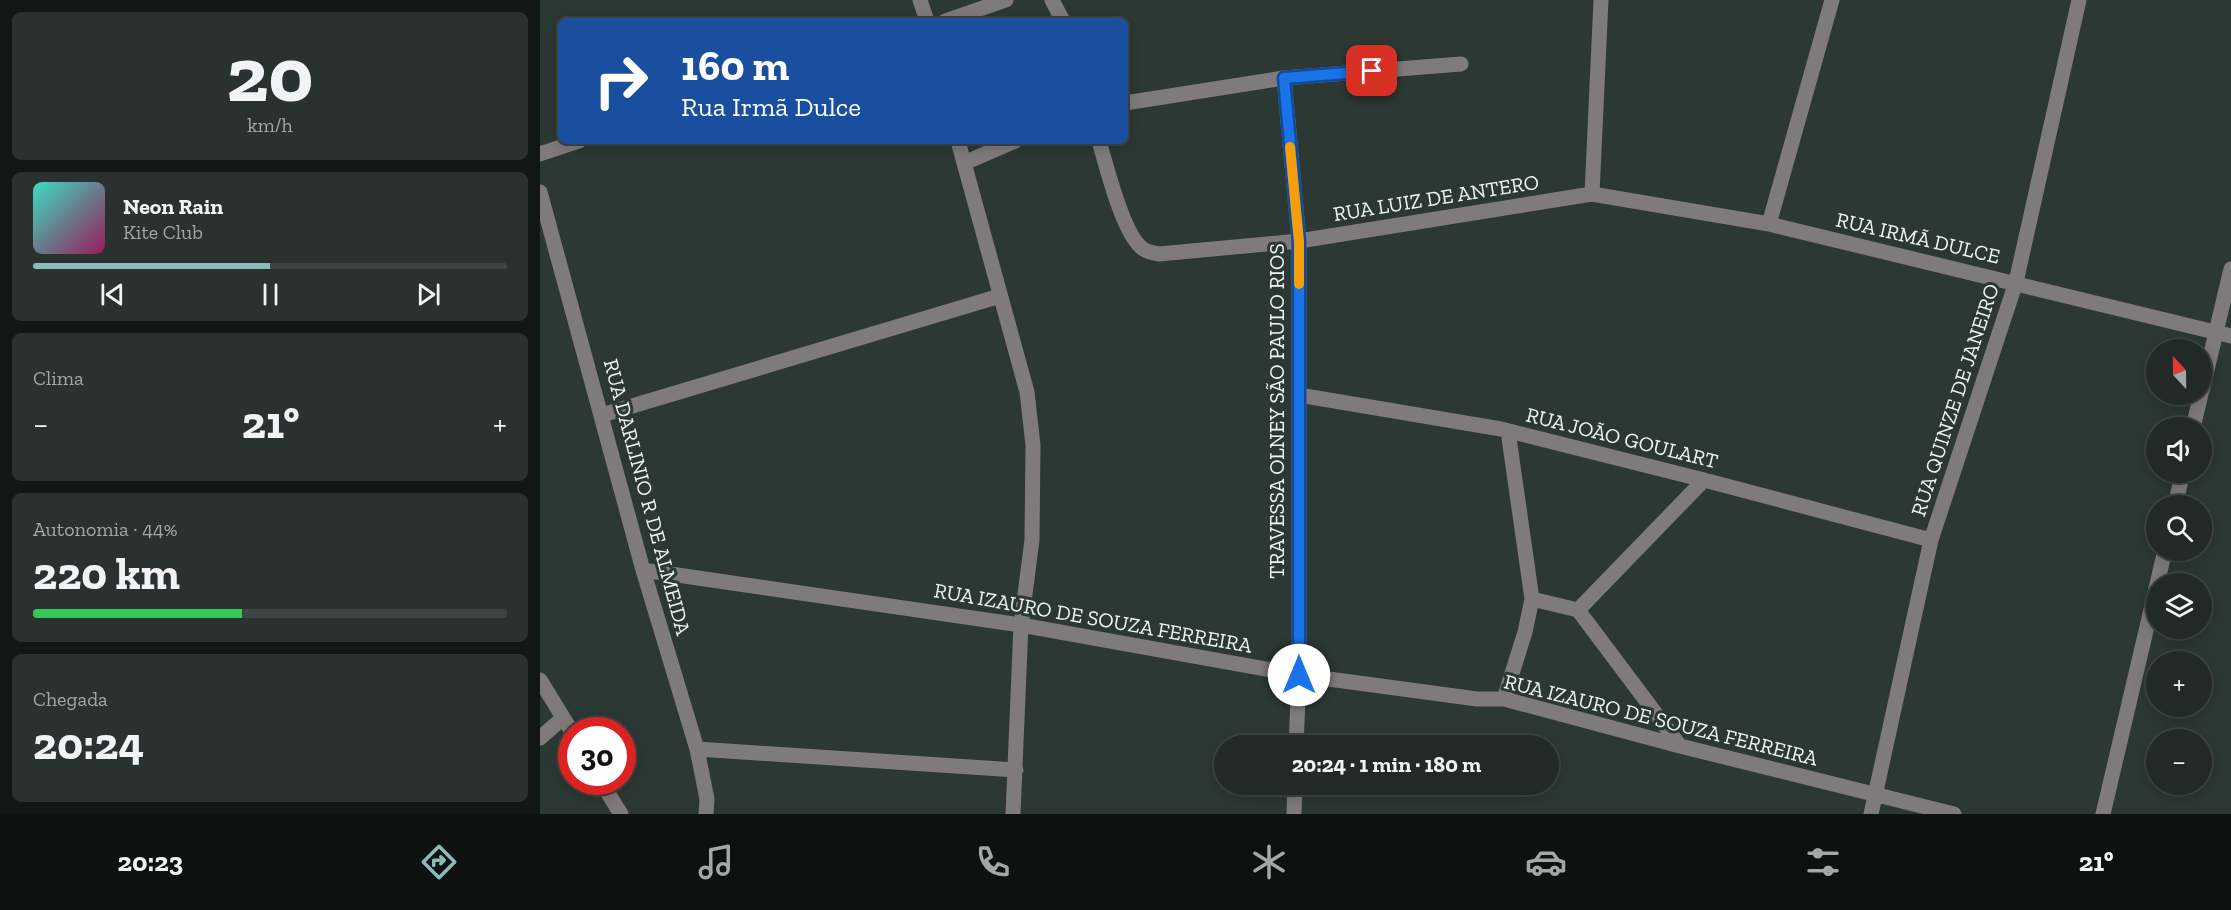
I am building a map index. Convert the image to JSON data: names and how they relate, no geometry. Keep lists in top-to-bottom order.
{
  "streets": {
    "street": [
      "RUA LUIZ DE ANTERO",
      "RUA IRMÃ DULCE",
      "RUA QUINZE DE JANEIRO",
      "TRAVESSA OLNEY SÃO PAULO RIOS",
      "RUA JOÃO GOULART",
      "RUA DARLINIO R DE ALMEIDA",
      "RUA IZAURO DE SOUZA FERREIRA"
    ]
  },
  "crossings": [
    ["RUA LUIZ DE ANTERO", "RUA IRMÃ DULCE"],
    ["RUA LUIZ DE ANTERO", "TRAVESSA OLNEY SÃO PAULO RIOS"],
    ["RUA IRMÃ DULCE", "RUA QUINZE DE JANEIRO"],
    ["RUA QUINZE DE JANEIRO", "RUA JOÃO GOULART"],
    ["RUA QUINZE DE JANEIRO", "RUA IZAURO DE SOUZA FERREIRA"],
    ["TRAVESSA OLNEY SÃO PAULO RIOS", "RUA JOÃO GOULART"],
    ["TRAVESSA OLNEY SÃO PAULO RIOS", "RUA IZAURO DE SOUZA FERREIRA"],
    ["RUA DARLINIO R DE ALMEIDA", "RUA IZAURO DE SOUZA FERREIRA"]
  ],
  "north": "top",
  "page": {
    "tile": [
      ["20", "km/h"],
      "Clima",
      ["Autonomia · 44%", "220 km"],
      ["Chegada", "20:24"]
    ],
    "turn": ["160 m", "Rua Irmã Dulce"],
    "song": ["Neon Rain", "Kite Club"],
    "map_buttons": ["+", "−"],
    "heat": ["−", "21°", "+"],
    "limit": "30",
    "trip": "20:24 · 1 min · 180 m",
    "tabs": ["20:23", "21°"]
  }
}
